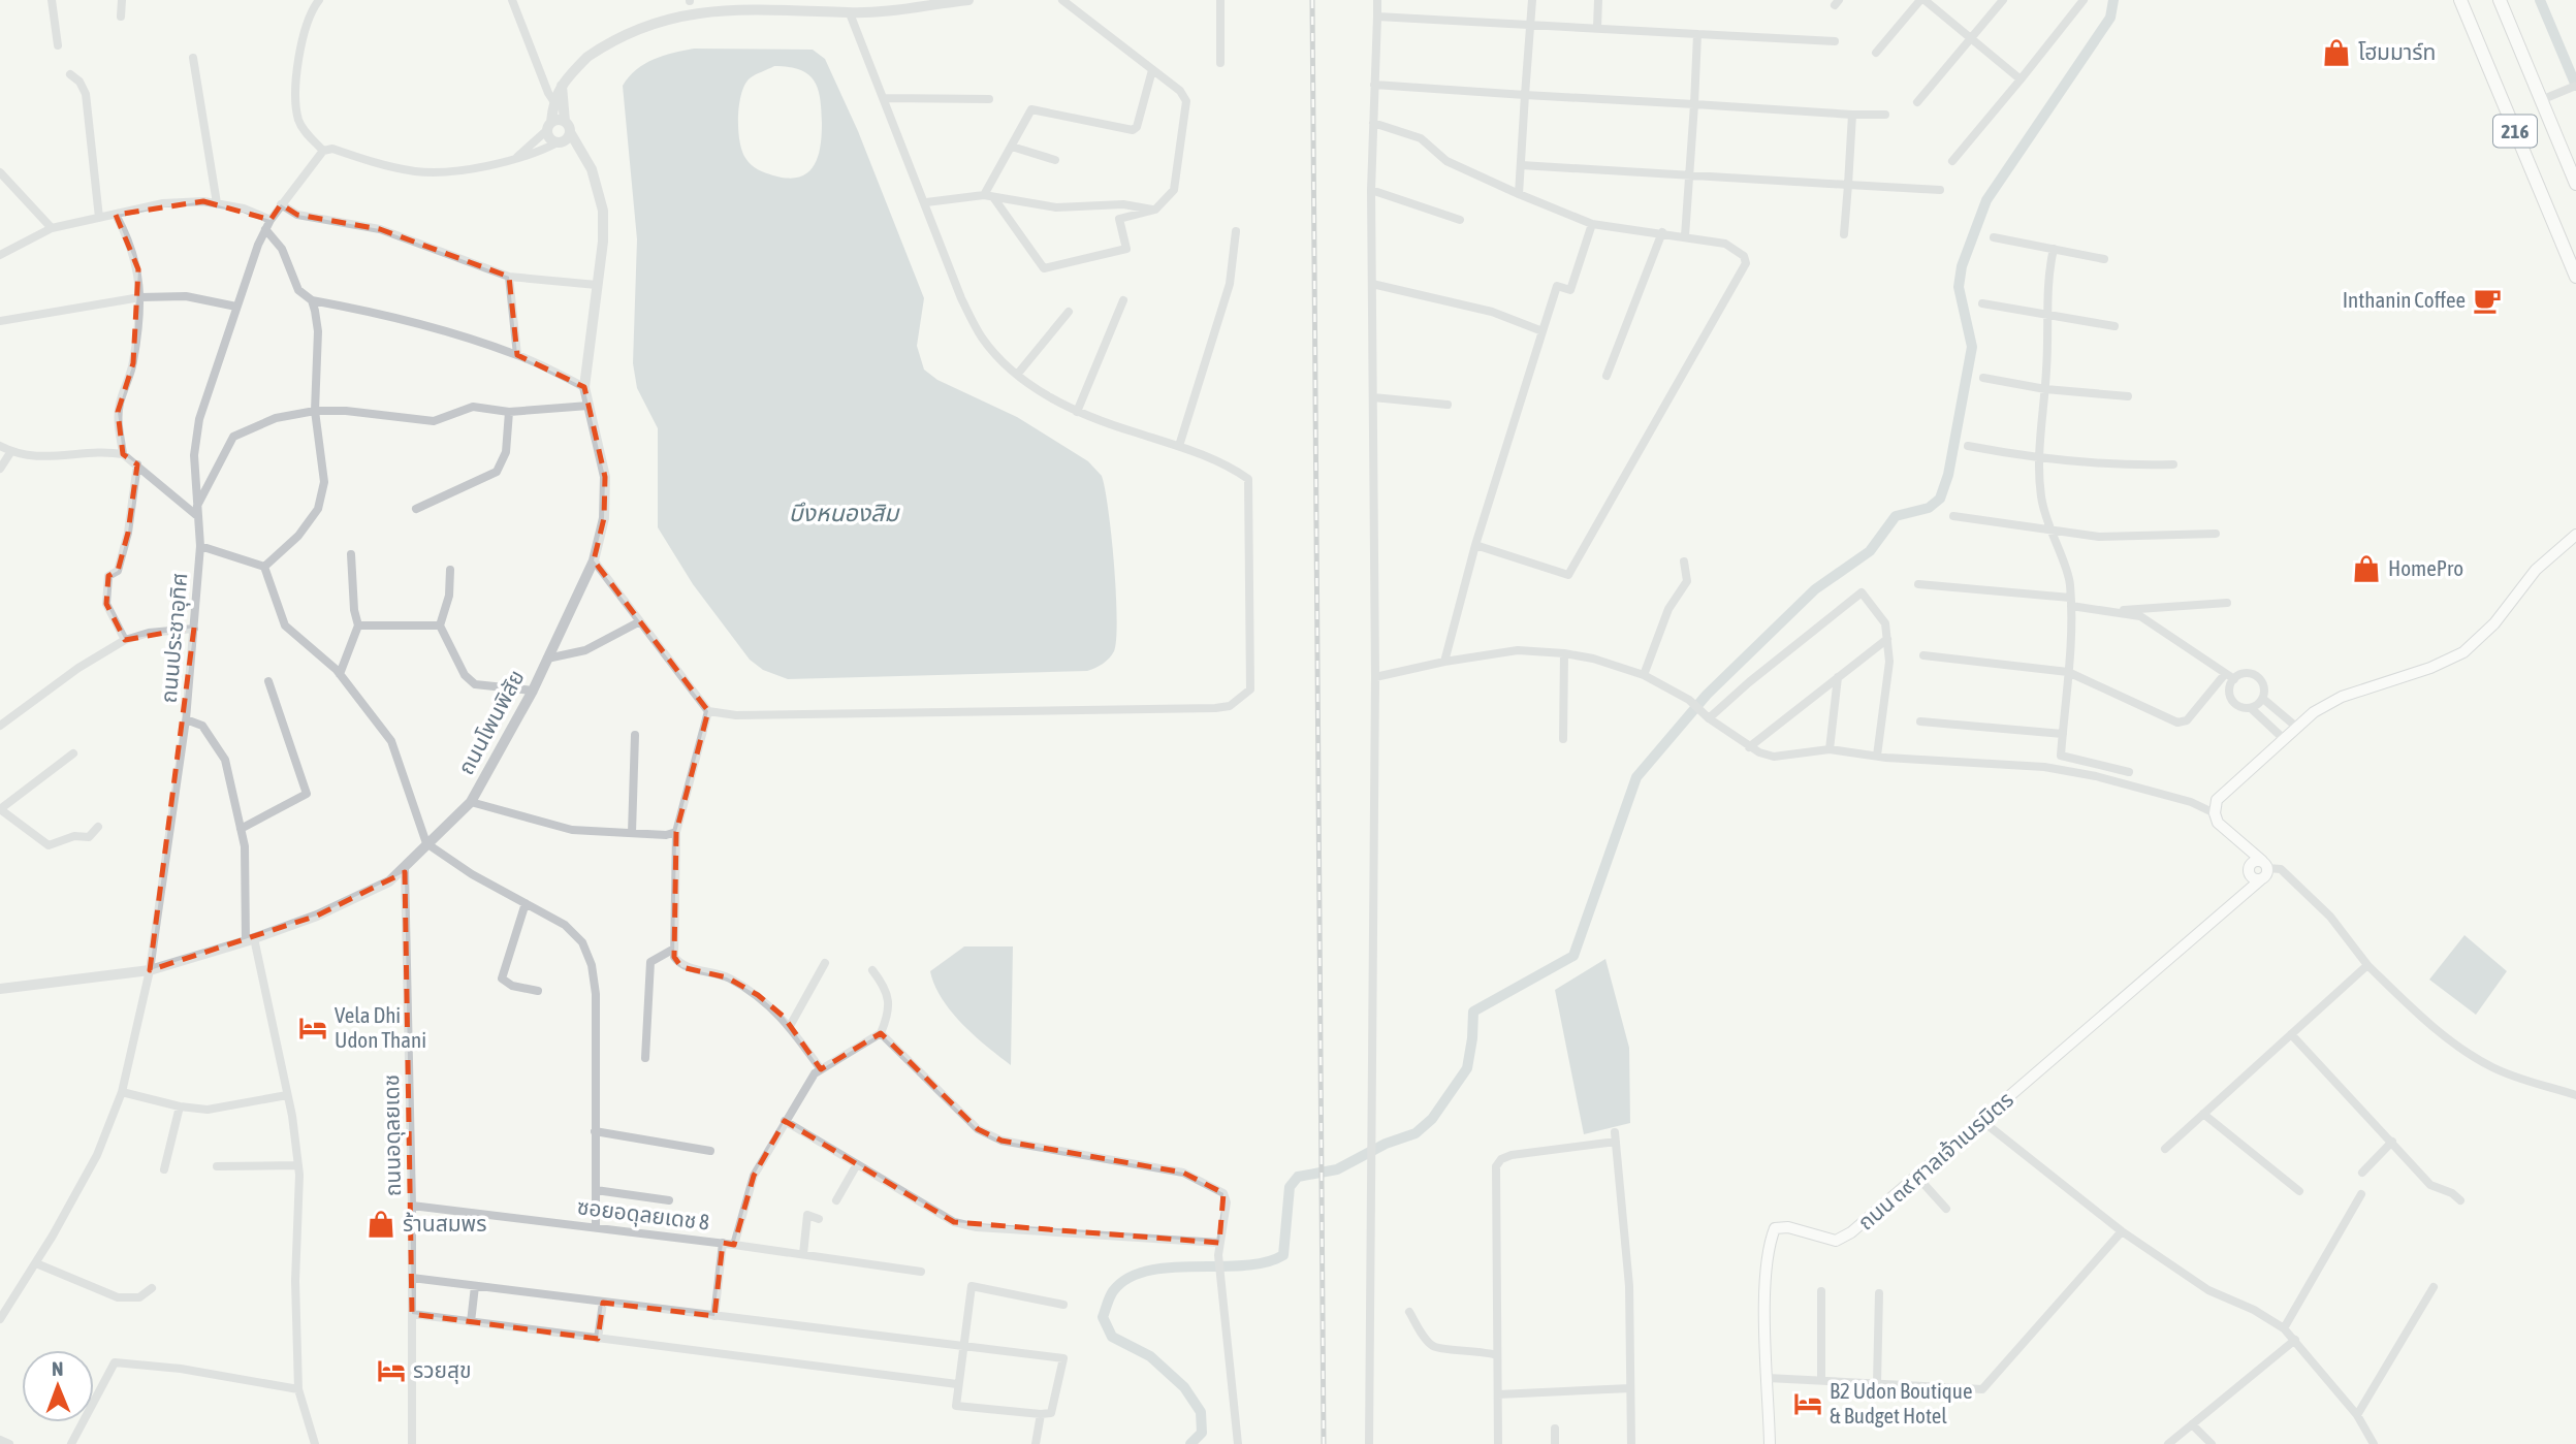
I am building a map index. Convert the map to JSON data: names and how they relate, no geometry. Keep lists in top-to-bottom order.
{
  "streets": {
    "highway": ["216"],
    "main road": ["ถนน ๓๙ ศาลเจ้าเนรมิตร"],
    "street": [
      "ถนนประชาอุทิศ",
      "ถนนโพนพิสัย",
      "ถนนอดุลยเดช",
      "ซอยอดุลยเดช 8"
    ]
  },
  "crossings": [
    ["ถนนประชาอุทิศ", "ถนนโพนพิสัย"],
    ["ถนนโพนพิสัย", "ถนนอดุลยเดช"],
    ["ถนนอดุลยเดช", "ซอยอดุลยเดช 8"]
  ],
  "water": ["บึงหนองสิม"],
  "places": {
    "shop": ["โฮมมาร์ท", "HomePro", "ร้านสมพร"],
    "cafe": ["Inthanin Coffee"],
    "hotel": ["Vela Dhi Udon Thani", "รวยสุข", "B2 Udon Boutique & Budget Hotel"]
  },
  "north": "top"
}
